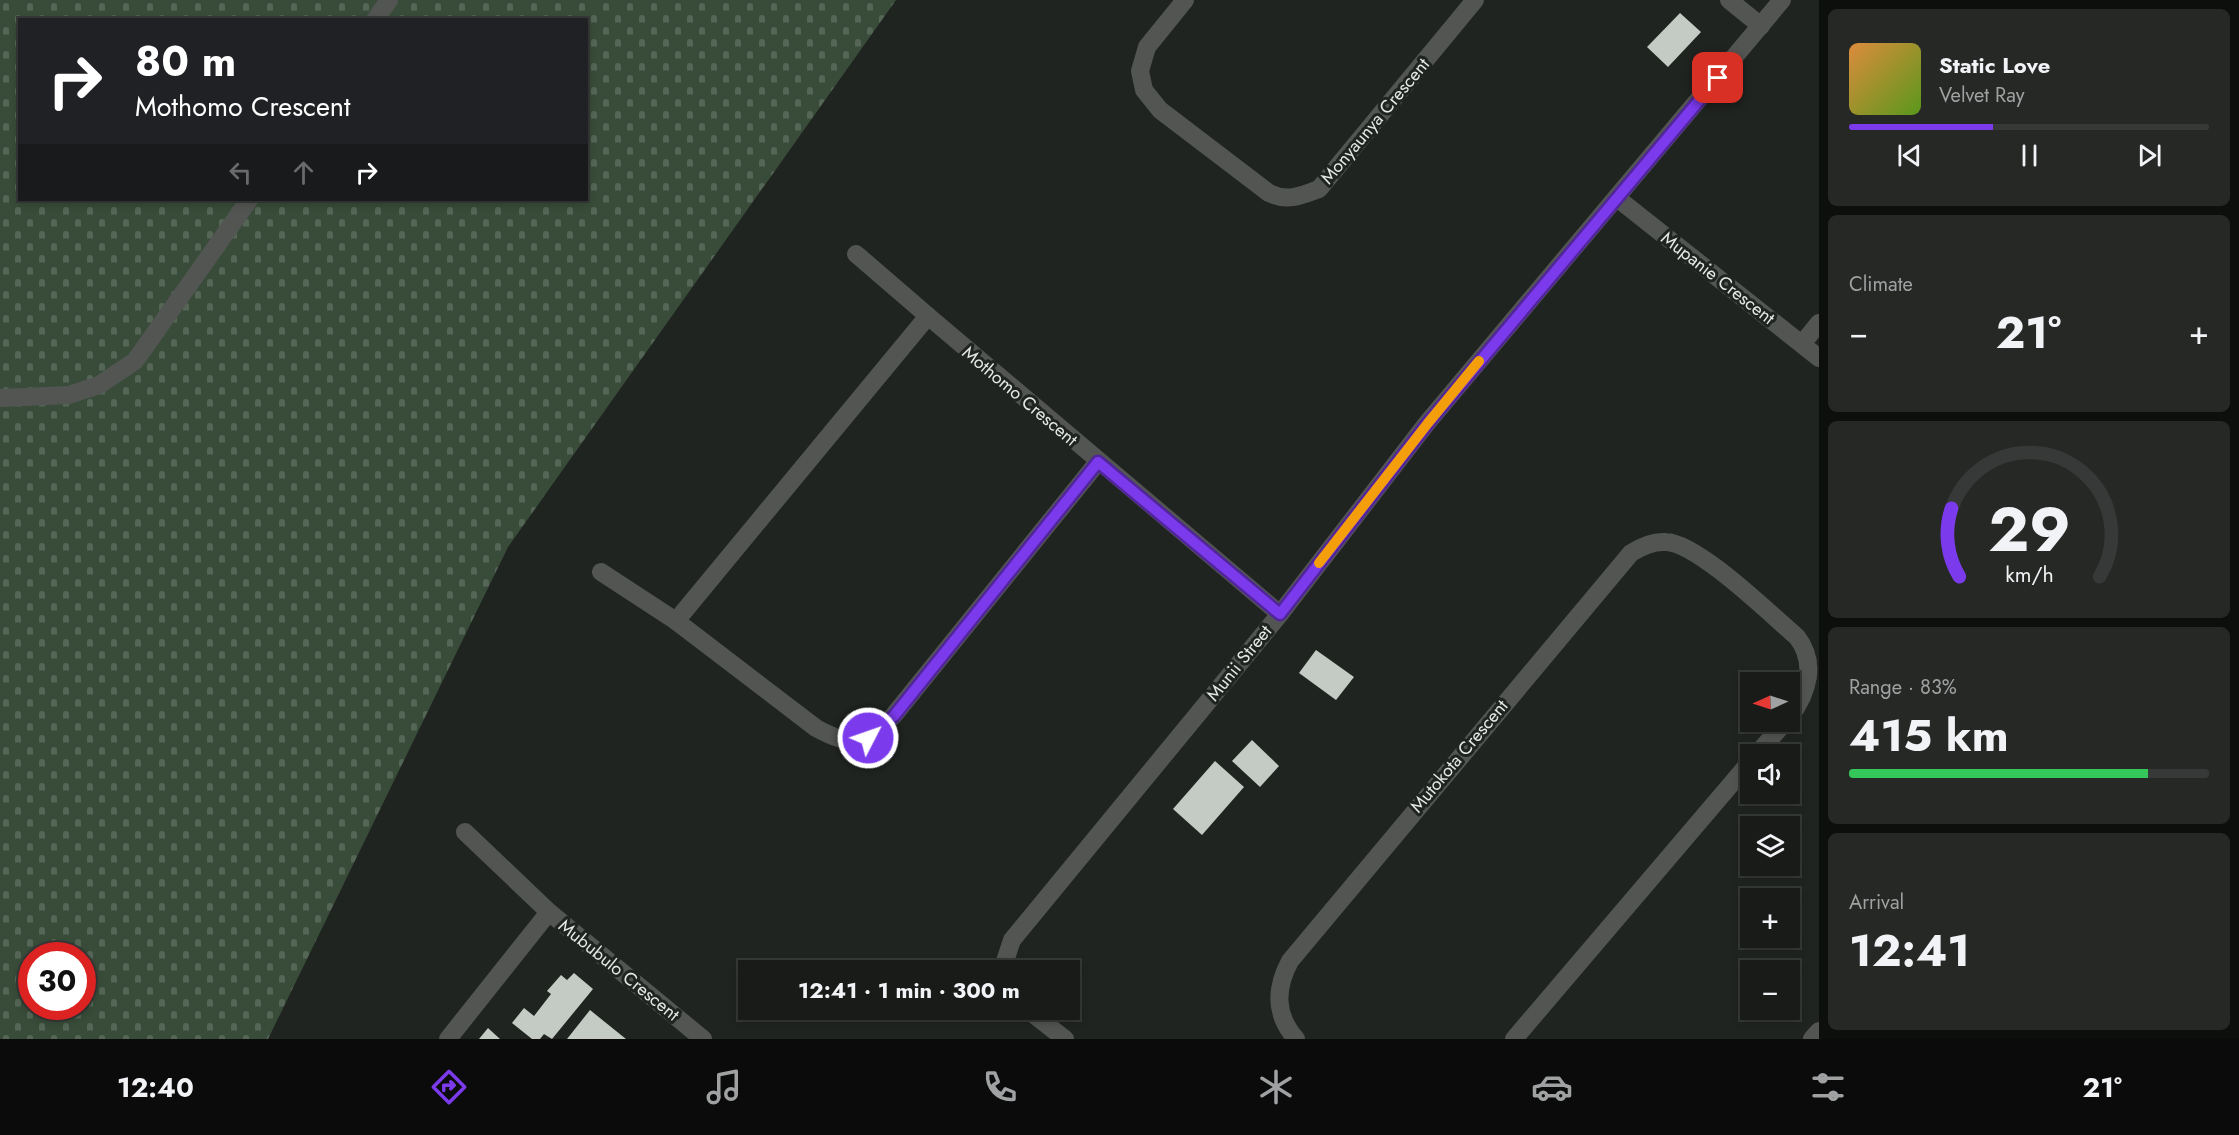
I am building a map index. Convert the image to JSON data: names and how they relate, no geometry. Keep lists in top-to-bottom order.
{
  "streets": {
    "street": [
      "Monyaunya Crescent",
      "Mupanie Crescent",
      "Mothomo Crescent",
      "Munii Street",
      "Mutokota Crescent",
      "Mububulo Crescent"
    ]
  },
  "crossings": [
    ["Mupanie Crescent", "Munii Street"],
    ["Mothomo Crescent", "Munii Street"]
  ],
  "north": "left",
  "page": {
    "turn": ["80 m", "Mothomo Crescent"],
    "song": ["Static Love", "Velvet Ray"],
    "tile": [
      "Climate",
      ["Range · 83%", "415 km"],
      ["Arrival", "12:41"]
    ],
    "heat": ["−", "21°", "+"],
    "map_buttons": ["+", "−"],
    "limit": "30",
    "trip": "12:41 · 1 min · 300 m",
    "tabs": ["12:40", "21°"],
    "gauge": ["29", "km/h"]
  }
}
